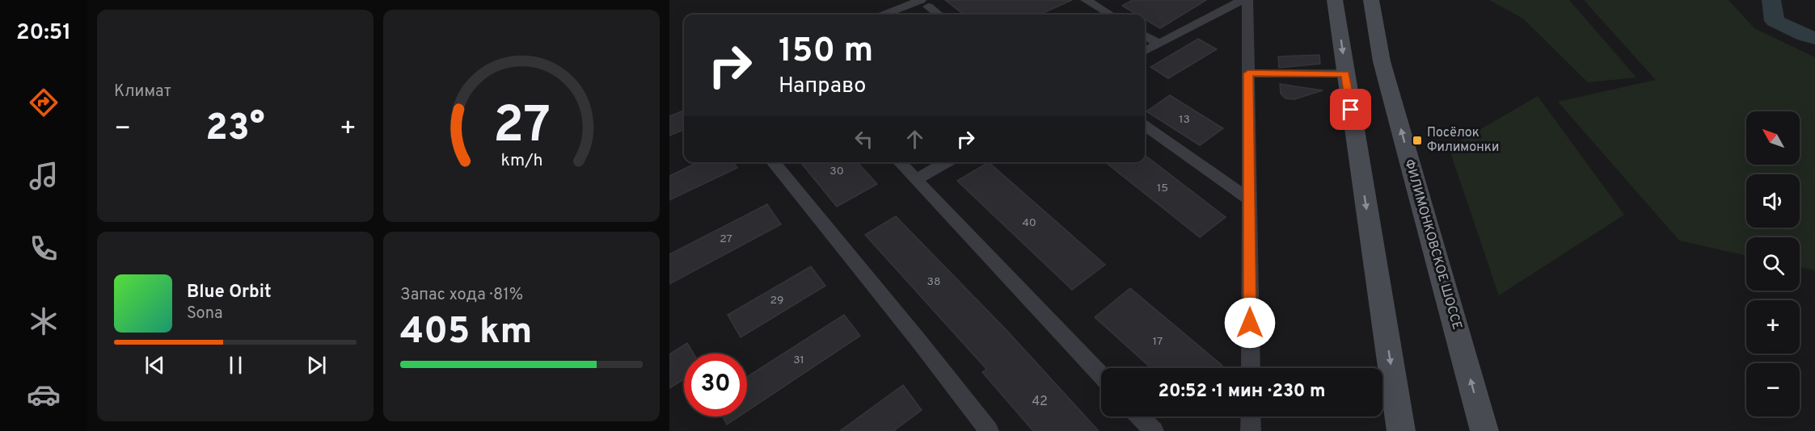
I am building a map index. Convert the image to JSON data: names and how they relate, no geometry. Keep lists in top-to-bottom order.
{
  "streets": {
    "main road": ["ФИЛИМОНКОВСКОЕ ШОССЕ"]
  },
  "places": {
    "transit": ["Посёлок Филимонки"]
  },
  "house_numbers": [
    "13",
    "30",
    "15",
    "40",
    "27",
    "38",
    "29",
    "17",
    "31",
    "42"
  ],
  "north": "top left",
  "page": {
    "tabs": "20:51",
    "tile": [
      "Климат",
      ["Запас хода · 81%", "405 km"]
    ],
    "turn": ["150 m", "Направо"],
    "heat": ["−", "23°", "+"],
    "map_buttons": ["+", "−"],
    "song": ["Blue Orbit", "Sona"],
    "limit": "30",
    "trip": "20:52 · 1 мин · 230 m",
    "gauge": ["27", "km/h"]
  }
}
